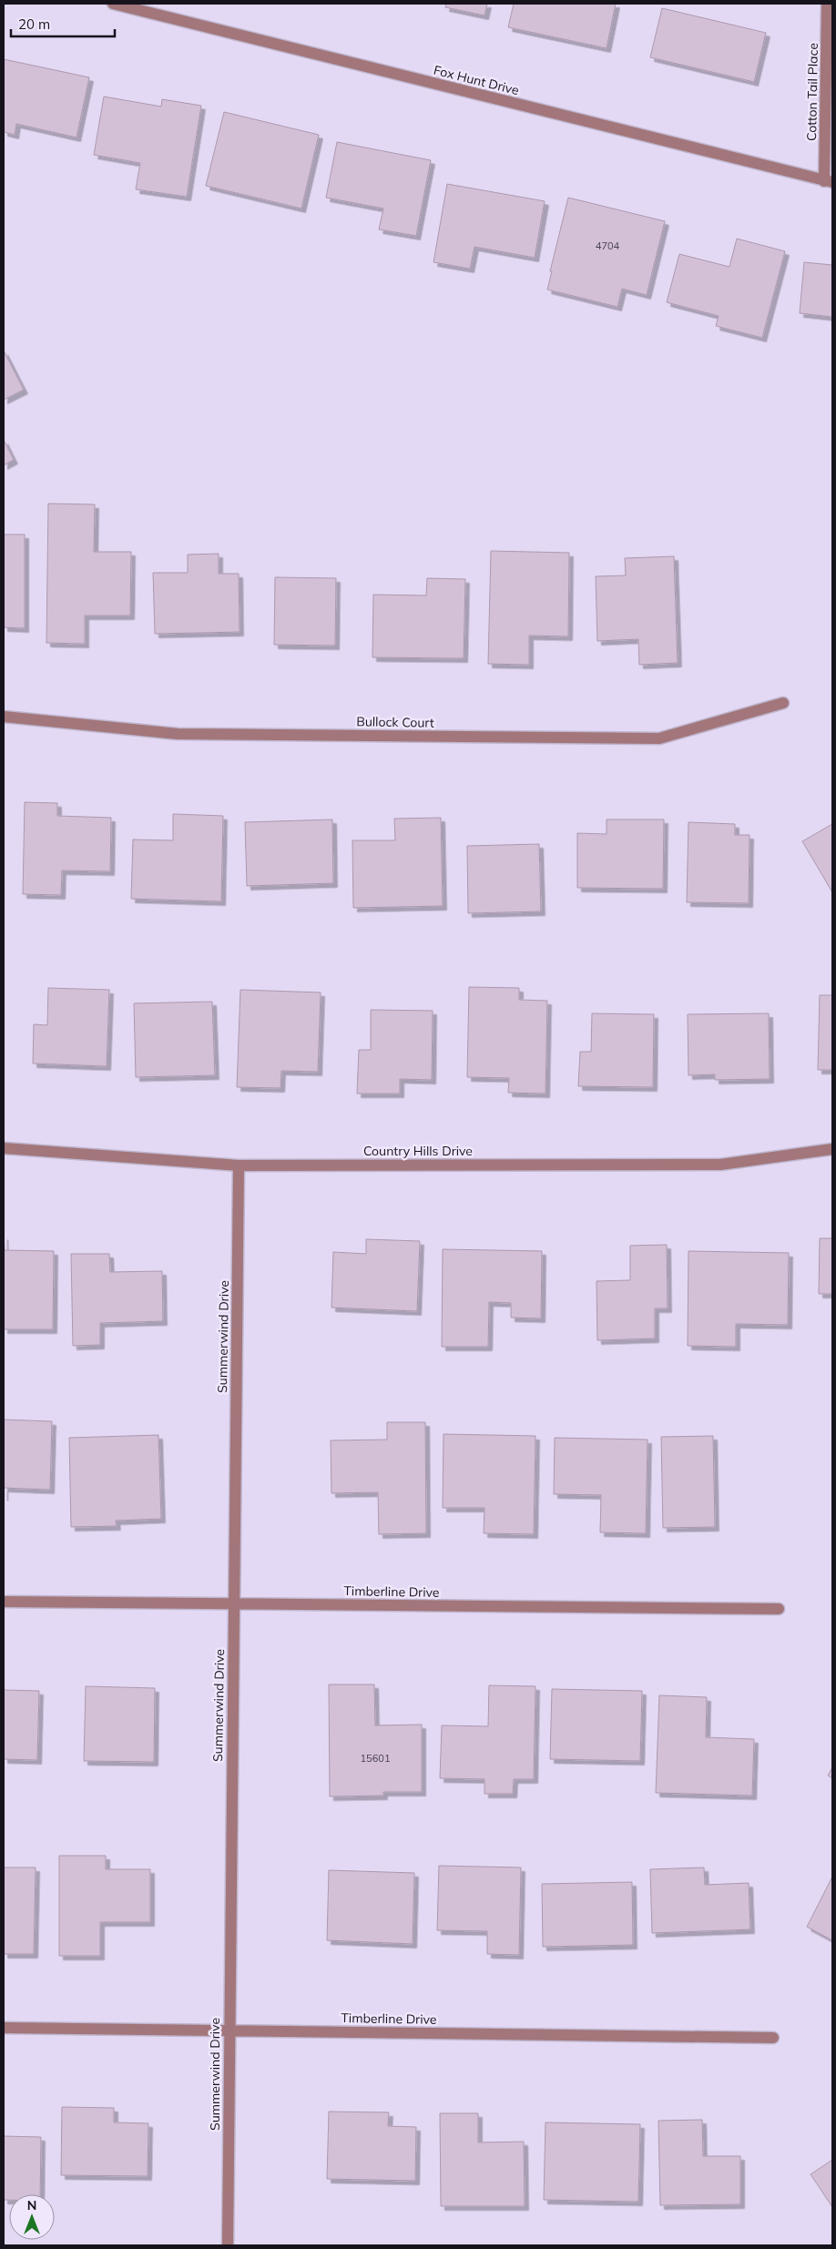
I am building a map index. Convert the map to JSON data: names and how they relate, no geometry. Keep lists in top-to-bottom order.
{
  "streets": {
    "street": [
      "Fox Hunt Drive",
      "Cotton Tail Place",
      "Bullock Court",
      "Country Hills Drive",
      "Summerwind Drive",
      "Timberline Drive"
    ]
  },
  "crossings": [
    ["Fox Hunt Drive", "Cotton Tail Place"],
    ["Country Hills Drive", "Summerwind Drive"],
    ["Summerwind Drive", "Timberline Drive"]
  ],
  "house_numbers": ["4704", "15601"],
  "scale_bar": "20 m",
  "north": "top"
}
